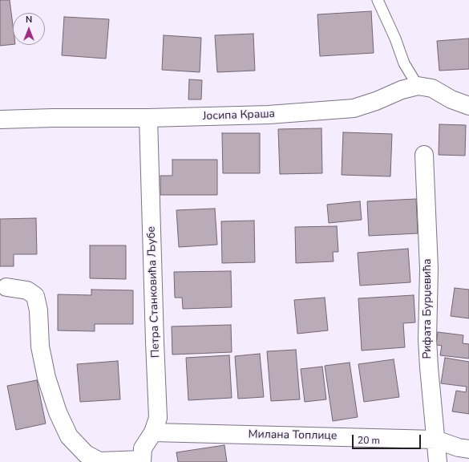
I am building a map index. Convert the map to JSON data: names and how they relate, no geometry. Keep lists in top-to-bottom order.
{
  "streets": {
    "street": [
      "Јосипа Краша",
      "Петра Станковића Љубе",
      "Рифата Бурџевића",
      "Милана Топлице"
    ]
  },
  "crossings": [
    ["Јосипа Краша", "Петра Станковића Љубе"],
    ["Петра Станковића Љубе", "Милана Топлице"],
    ["Рифата Бурџевића", "Милана Топлице"]
  ],
  "scale_bar": "20 m",
  "north": "top"
}
